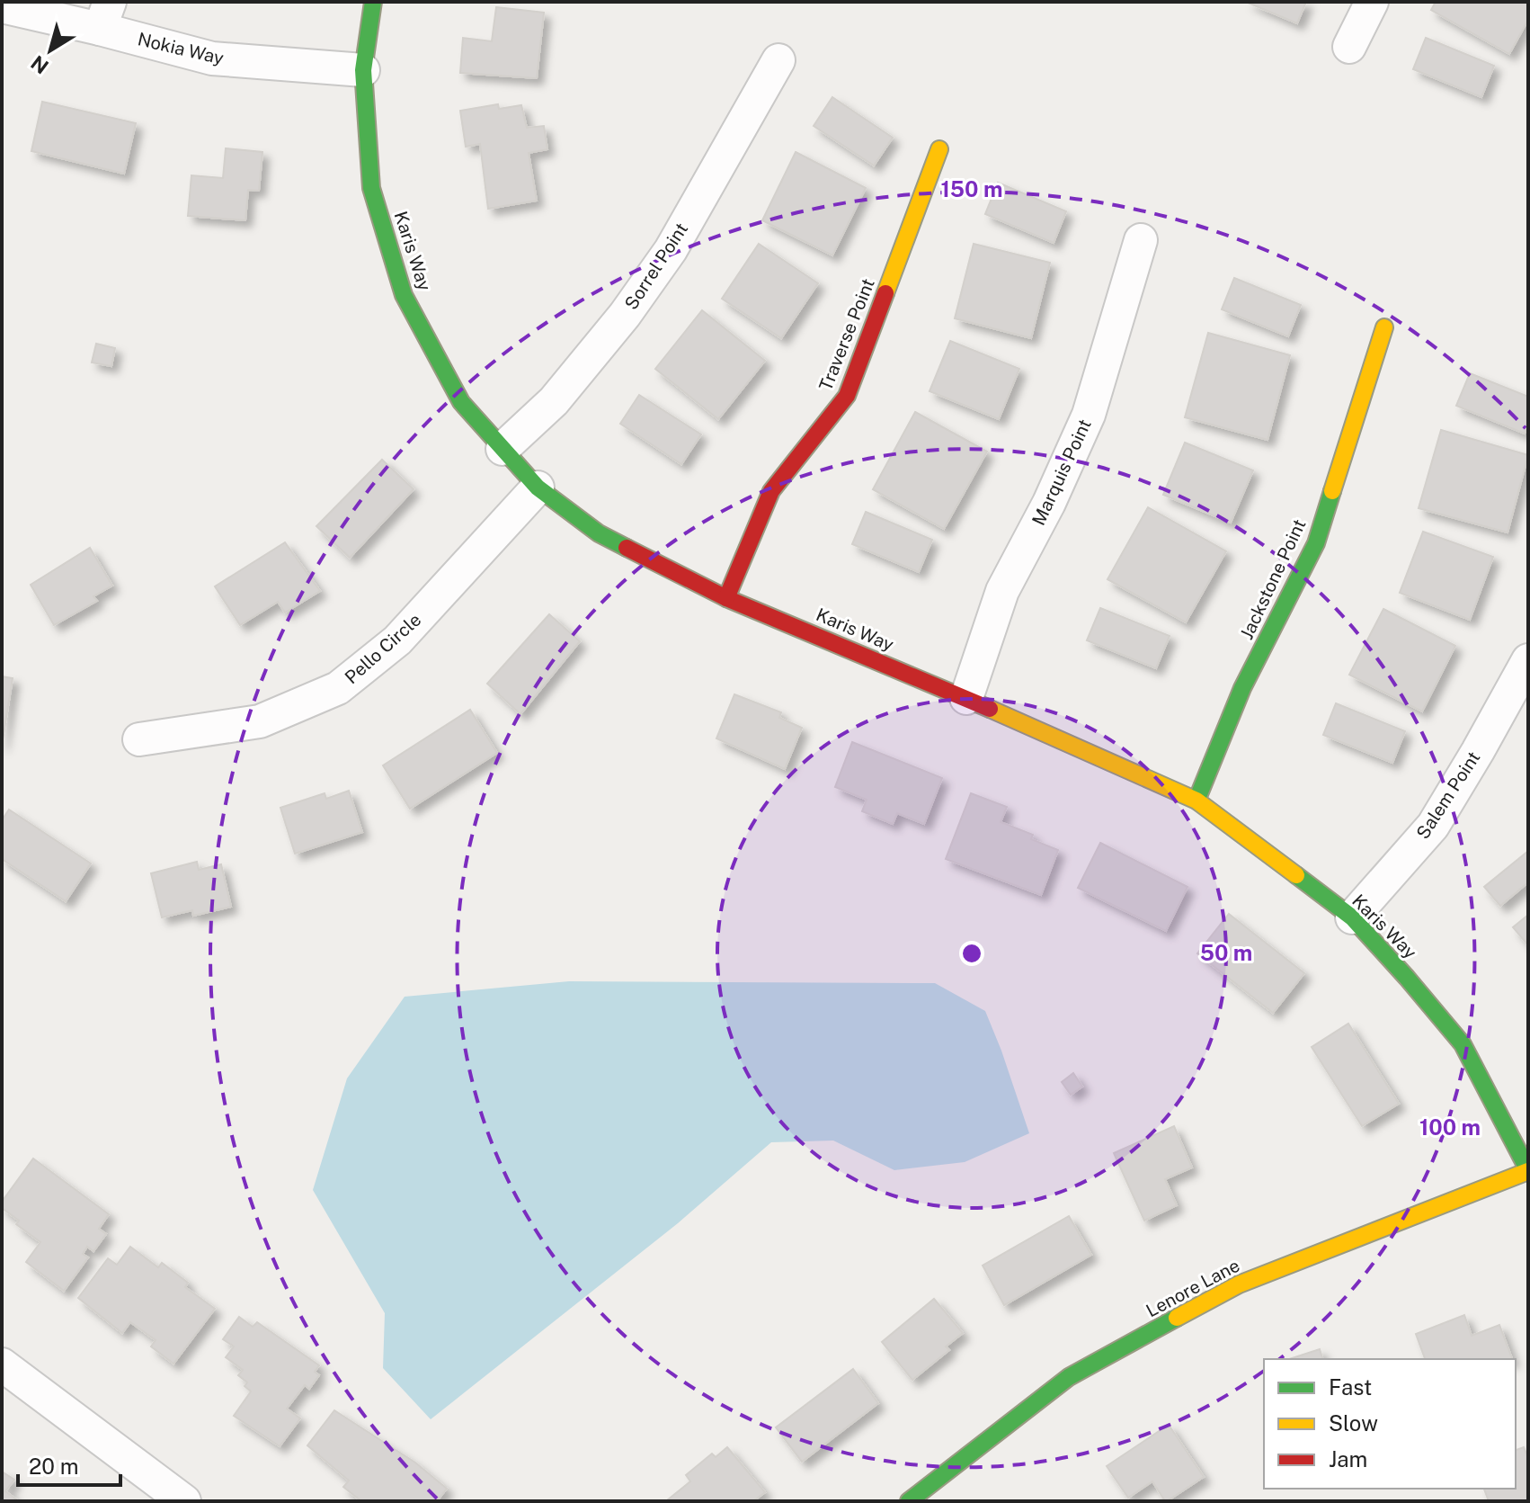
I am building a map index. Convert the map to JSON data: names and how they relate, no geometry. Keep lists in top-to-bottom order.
{
  "streets": {
    "street": [
      "Nokia Way",
      "Karis Way",
      "Sorrel Point",
      "Traverse Point",
      "Marquis Point",
      "Jackstone Point",
      "Pello Circle",
      "Salem Point",
      "Lenore Lane"
    ]
  },
  "crossings": [
    ["Nokia Way", "Karis Way"],
    ["Karis Way", "Sorrel Point"],
    ["Karis Way", "Traverse Point"],
    ["Karis Way", "Marquis Point"],
    ["Karis Way", "Jackstone Point"],
    ["Karis Way", "Pello Circle"],
    ["Karis Way", "Salem Point"],
    ["Karis Way", "Lenore Lane"]
  ],
  "legend": ["Fast", "Slow", "Jam"],
  "scale_bar": "20 m",
  "north": "bottom left",
  "rings": ["150 m", "50 m", "100 m"]
}
